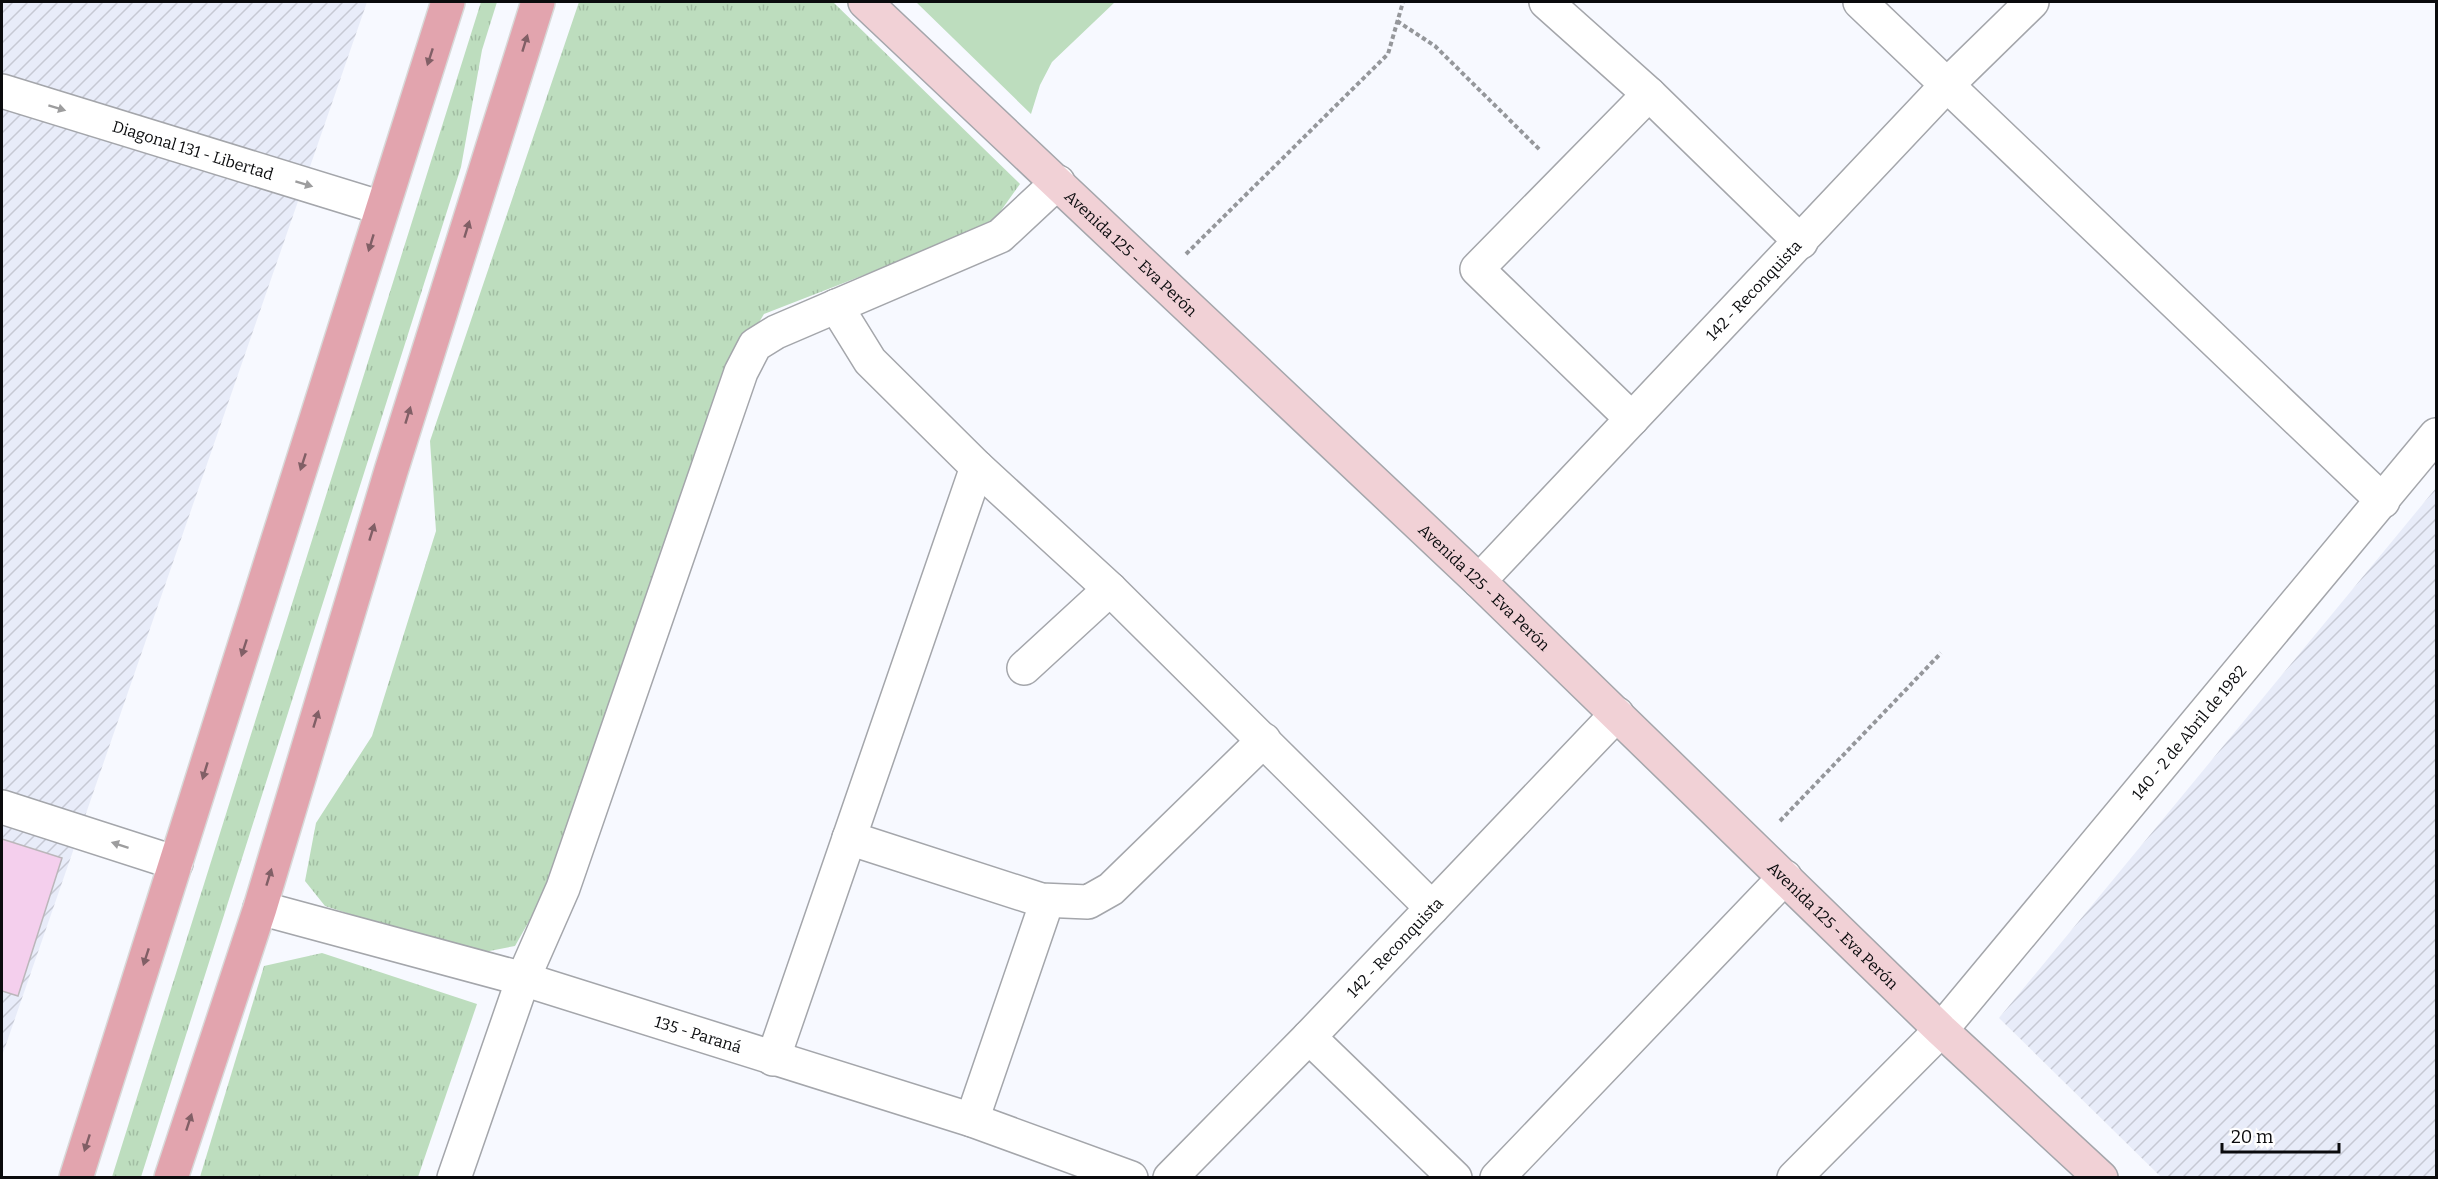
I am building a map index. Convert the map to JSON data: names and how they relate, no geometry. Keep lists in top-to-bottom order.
{
  "streets": {
    "street": [
      "Diagonal 131 - Libertad",
      "Avenida 125 - Eva Perón",
      "142 - Reconquista",
      "140 - 2 de Abril de 1982",
      "135 - Paraná"
    ]
  },
  "crossings": [
    ["Avenida 125 - Eva Perón", "142 - Reconquista"],
    ["Avenida 125 - Eva Perón", "140 - 2 de Abril de 1982"]
  ],
  "one_way": ["Diagonal 131 - Libertad"],
  "scale_bar": "20 m"
}
